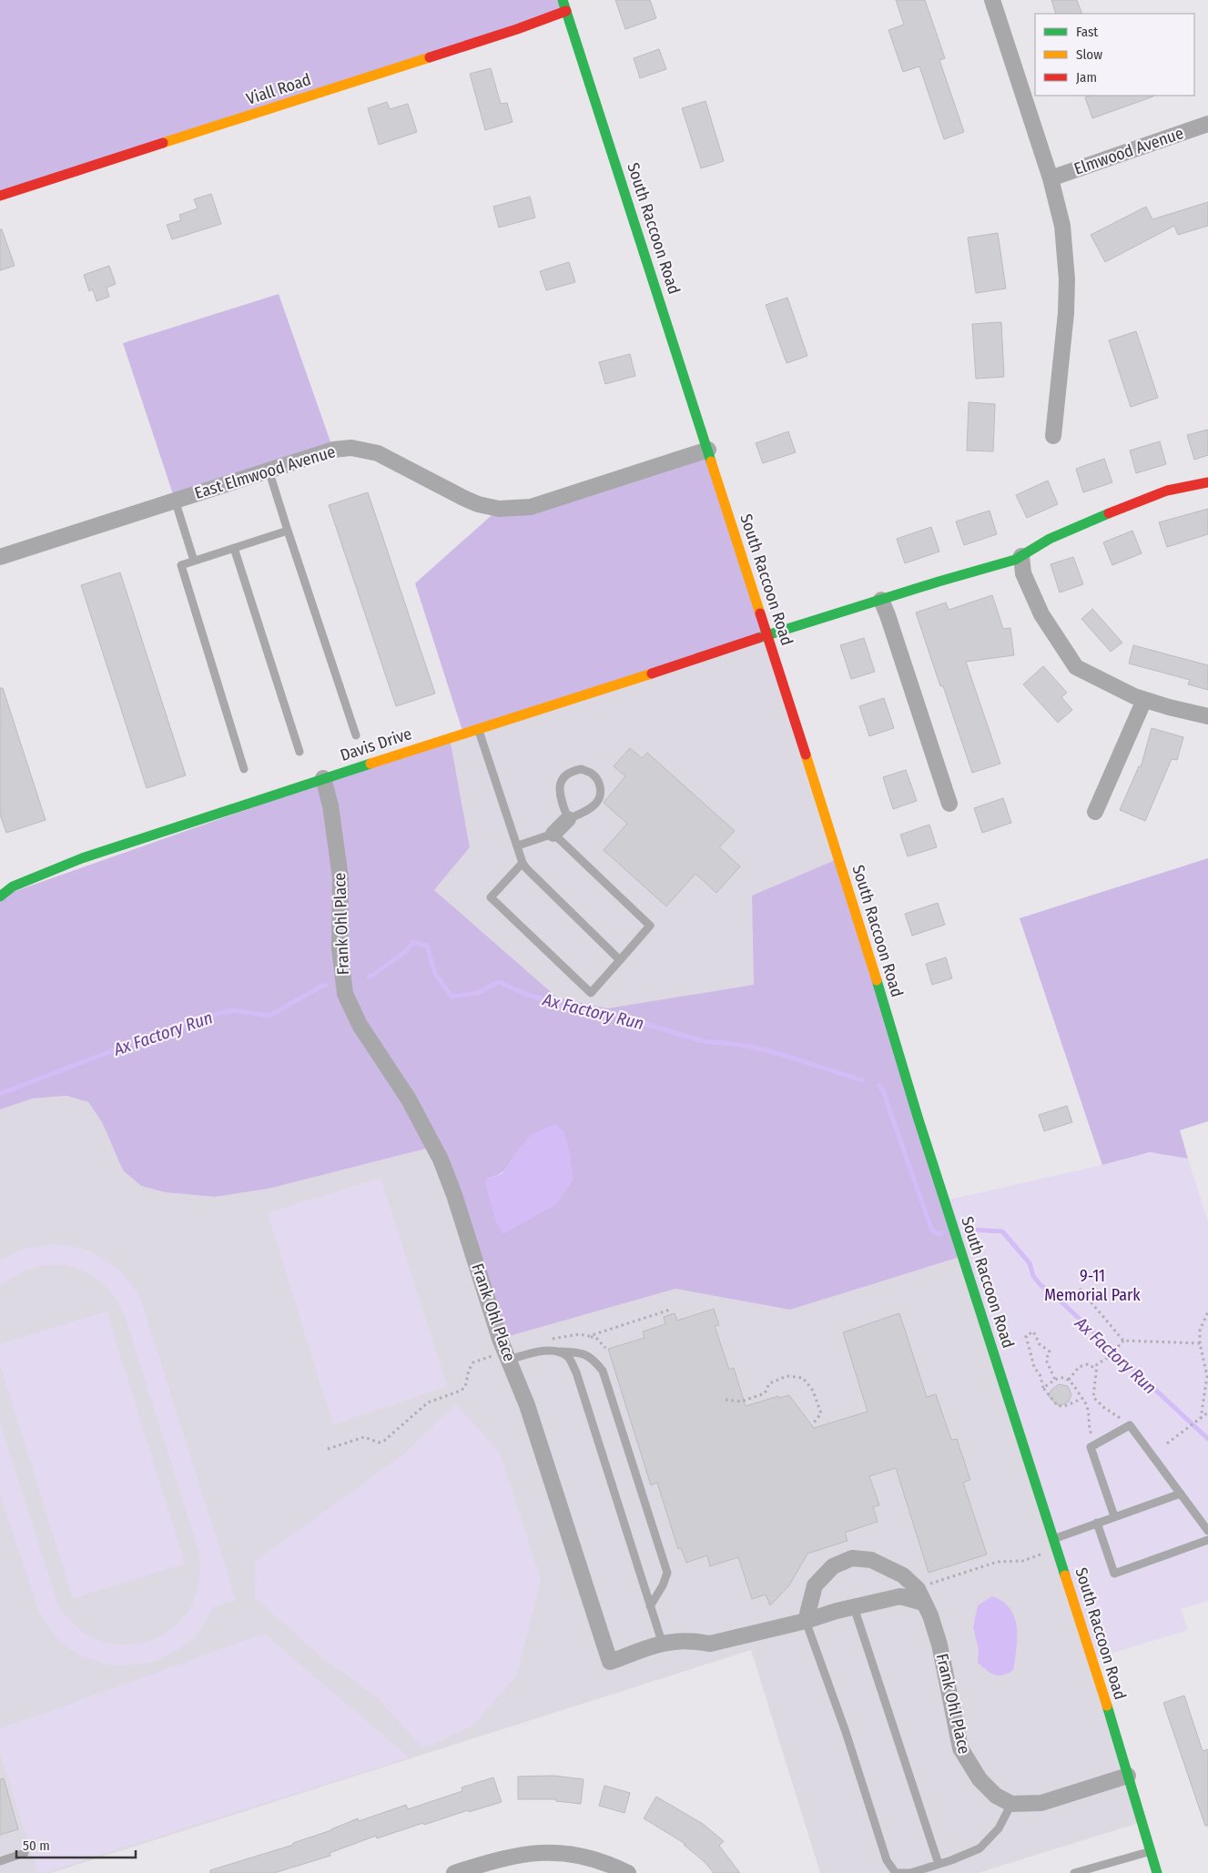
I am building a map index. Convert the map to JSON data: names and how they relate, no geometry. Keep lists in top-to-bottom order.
{
  "streets": {
    "street": [
      "Viall Road",
      "Elmwood Avenue",
      "South Raccoon Road",
      "East Elmwood Avenue",
      "Davis Drive",
      "Frank Ohl Place"
    ]
  },
  "crossings": [
    ["Viall Road", "South Raccoon Road"],
    ["South Raccoon Road", "East Elmwood Avenue"],
    ["South Raccoon Road", "Davis Drive"],
    ["Davis Drive", "Frank Ohl Place"]
  ],
  "water": ["Ax Factory Run"],
  "parks": ["9-11 Memorial Park"],
  "legend": ["Fast", "Slow", "Jam"],
  "scale_bar": "50 m"
}
